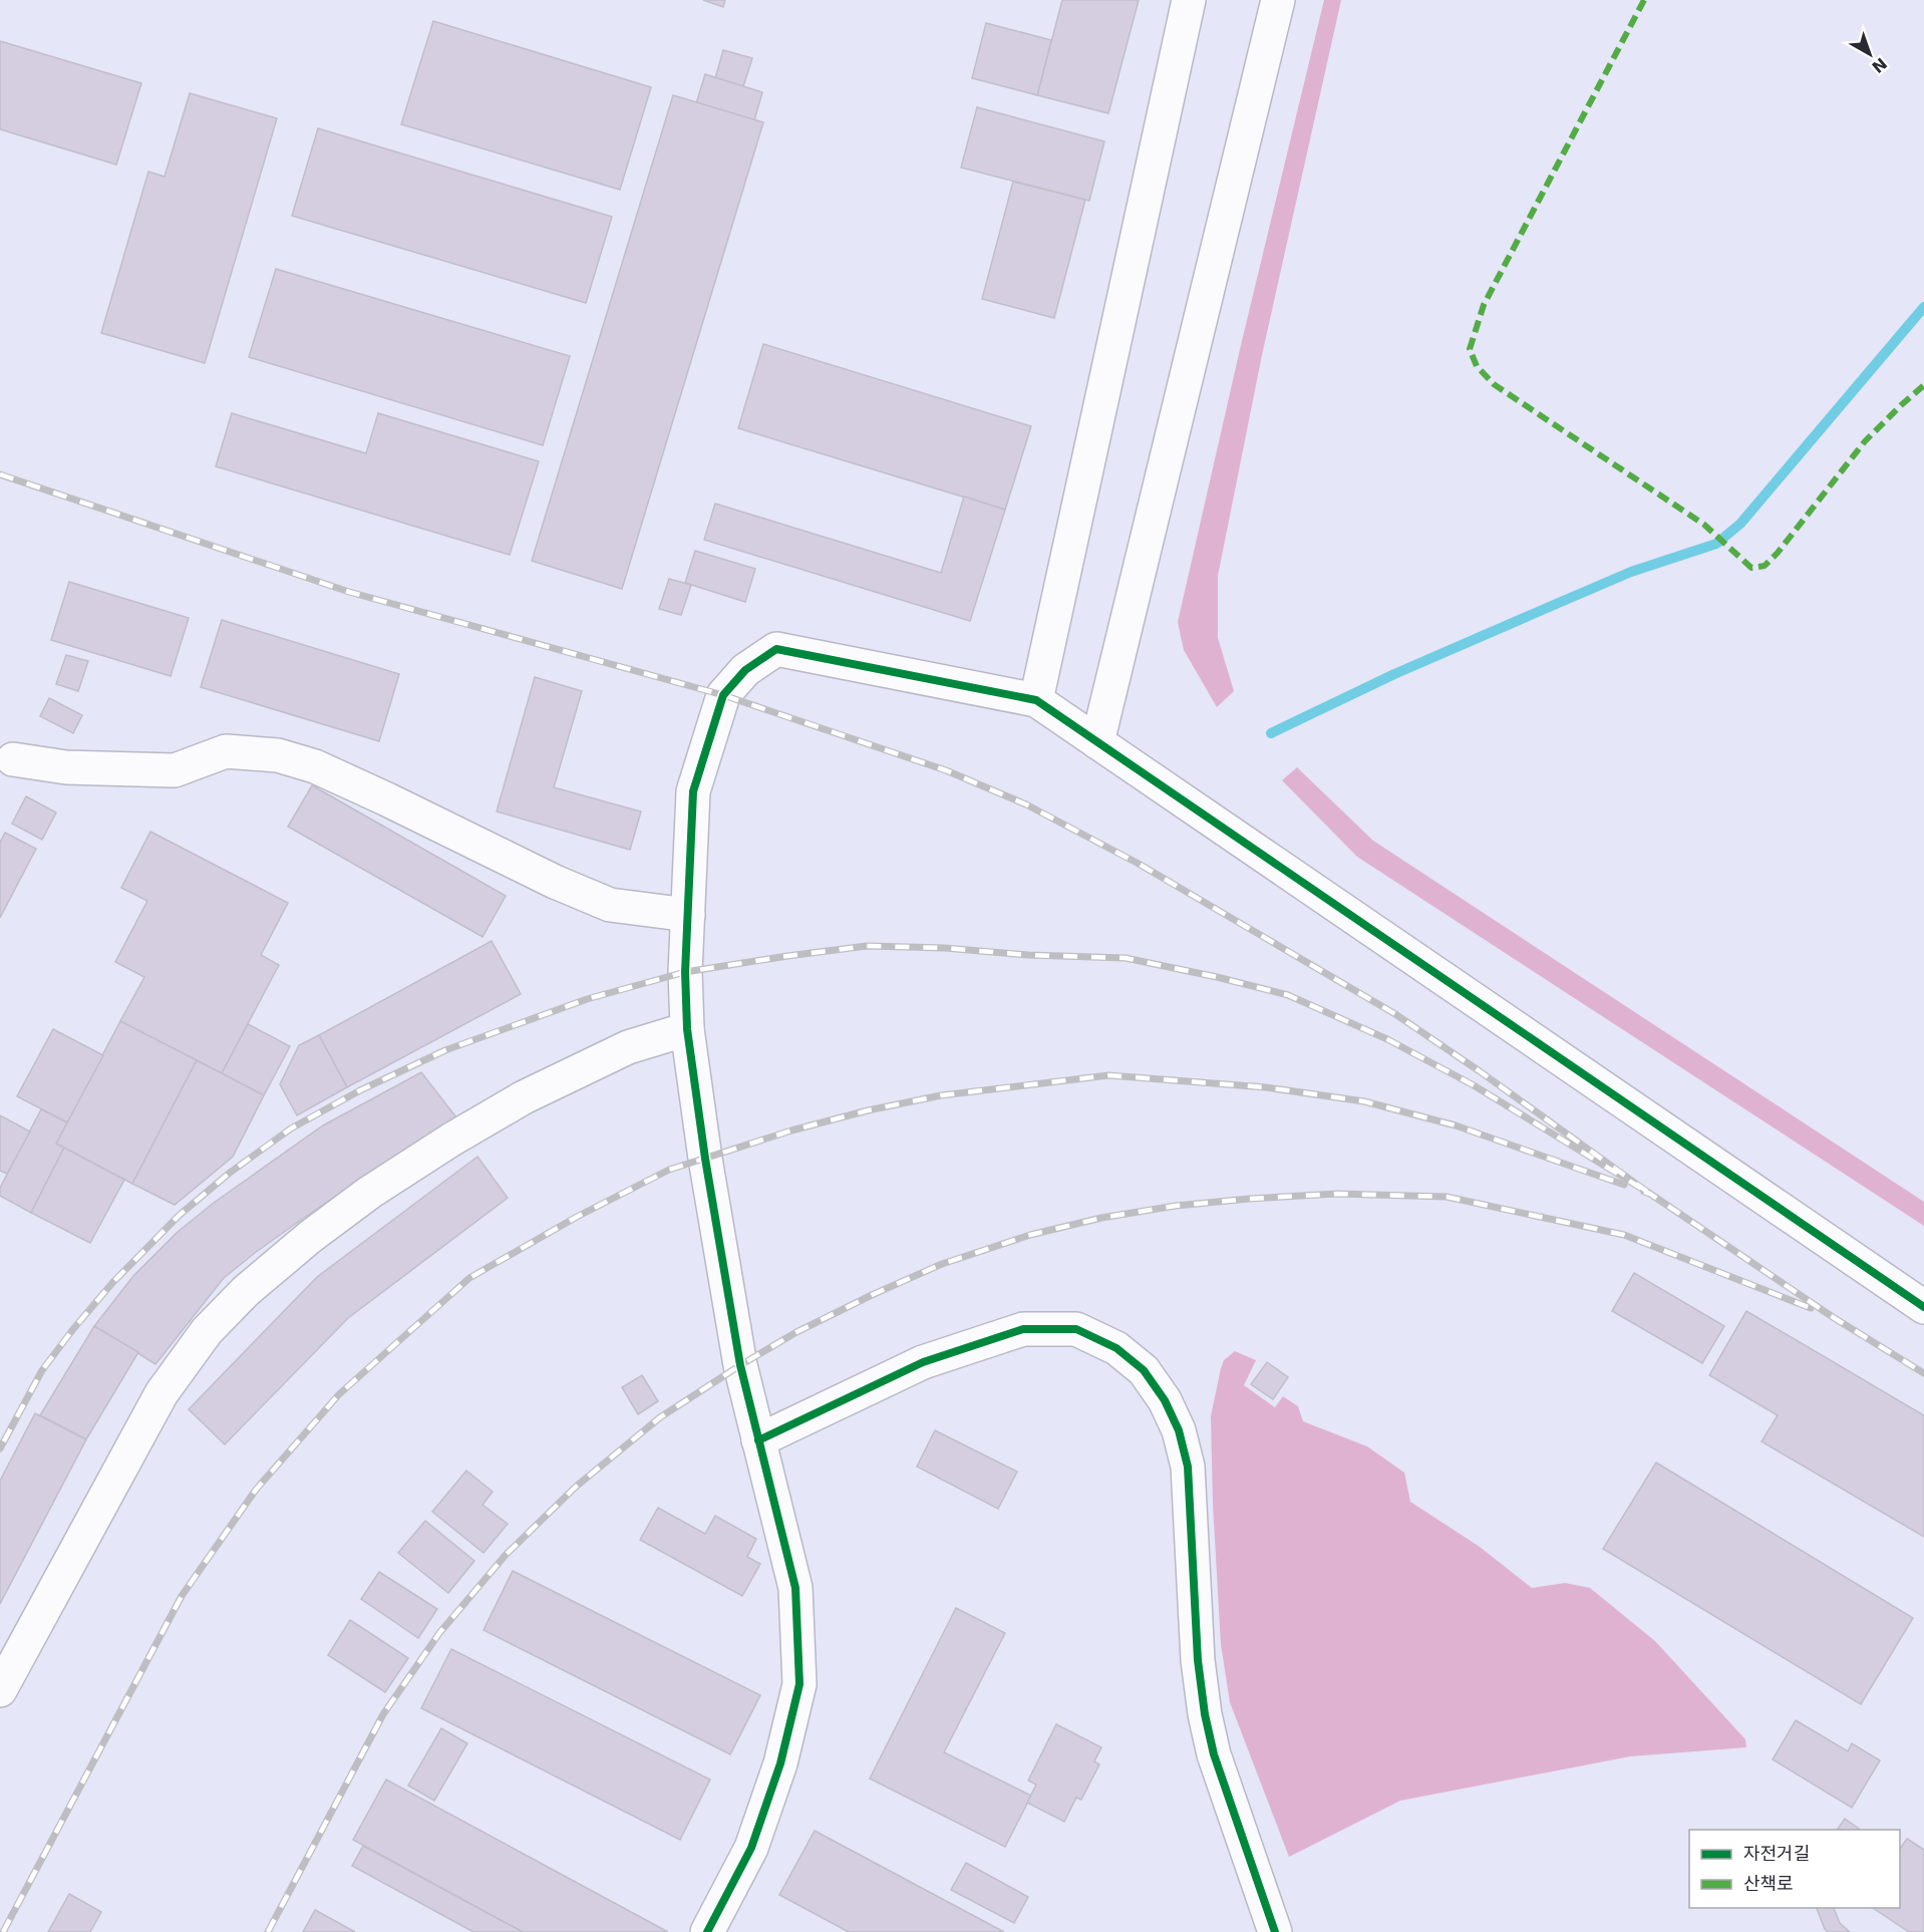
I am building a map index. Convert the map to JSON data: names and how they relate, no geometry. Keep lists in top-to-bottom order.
{
  "legend": ["자전거길", "산책로"],
  "north": "bottom right"
}
